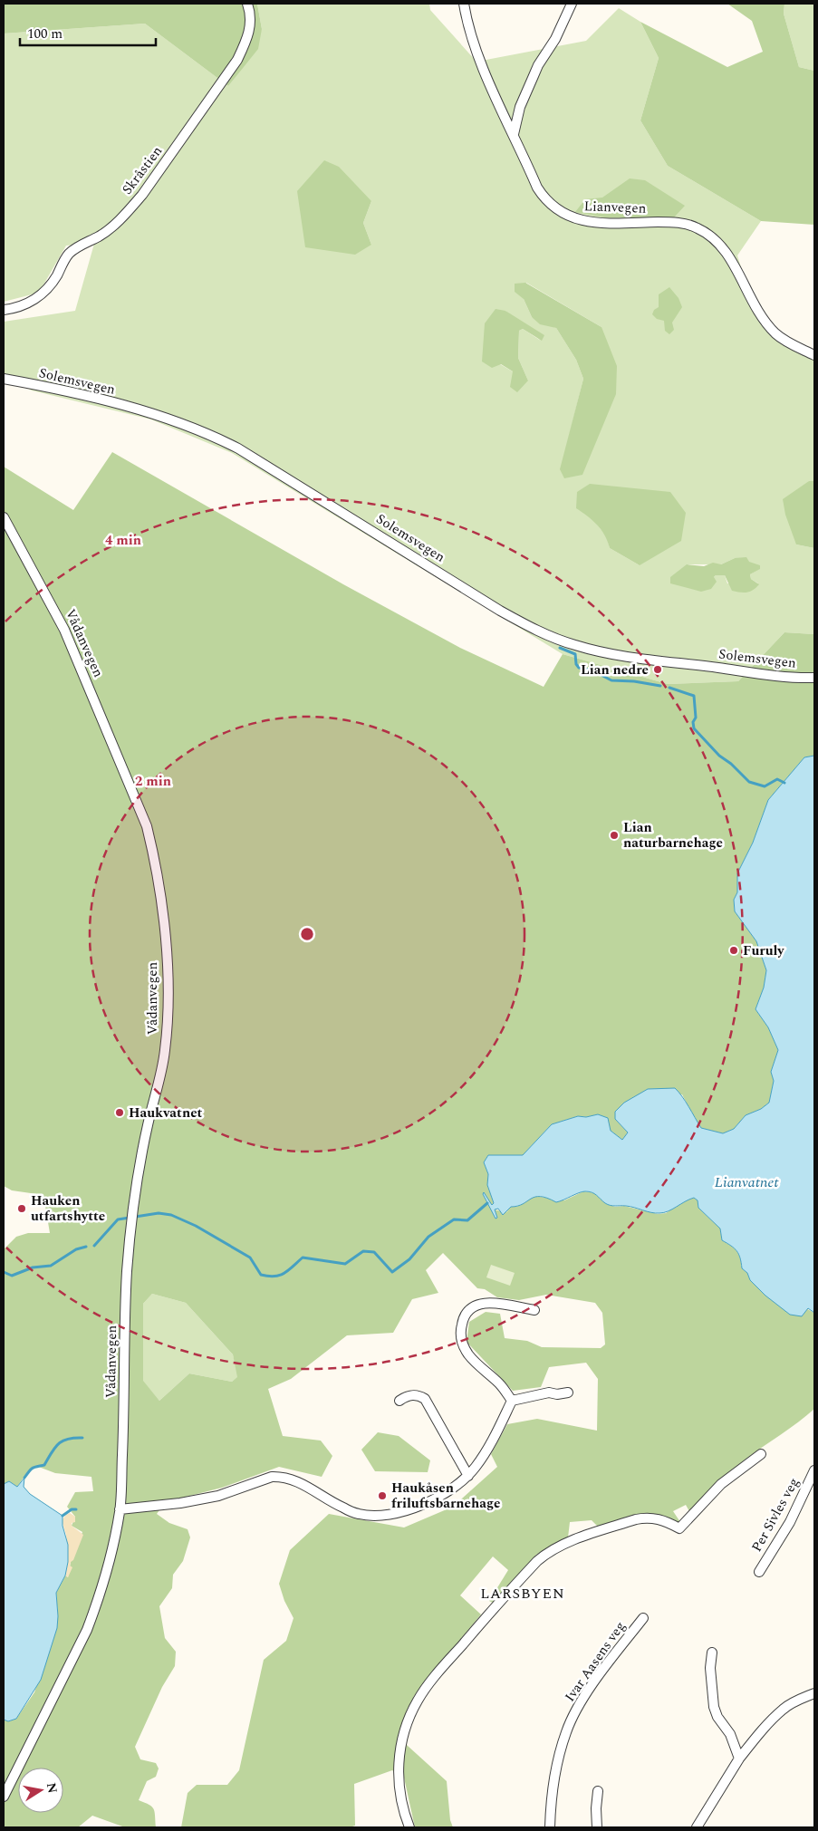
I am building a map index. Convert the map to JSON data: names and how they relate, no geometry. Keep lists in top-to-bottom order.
{
  "streets": {
    "street": [
      "Skråstien",
      "Lianvegen",
      "Solemsvegen",
      "Vådanvegen",
      "Per Sivles veg",
      "Ivar Aasens veg"
    ]
  },
  "districts": ["LARSBYEN"],
  "water": ["Lianvatnet"],
  "places": [
    "Lian nedre",
    "Lian naturbarnehage",
    "Furuly",
    "Haukvatnet",
    "Hauken utfartshytte",
    "Haukåsen friluftsbarnehage"
  ],
  "scale_bar": "100 m",
  "north": "right",
  "rings": ["4 min", "2 min"]
}
